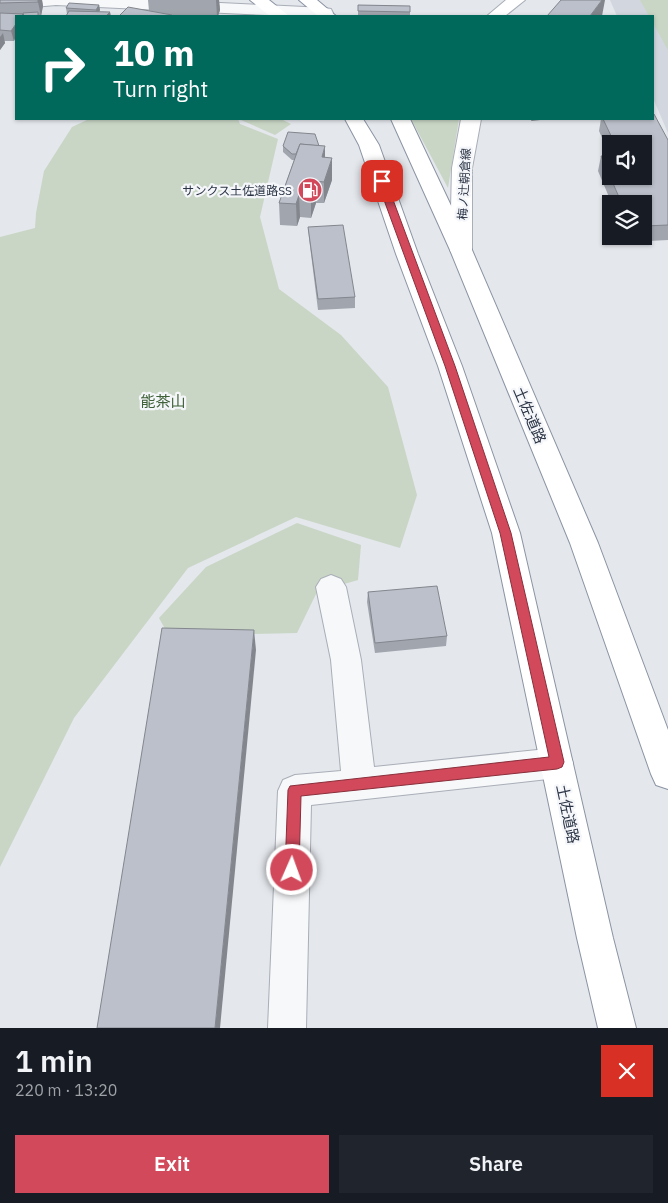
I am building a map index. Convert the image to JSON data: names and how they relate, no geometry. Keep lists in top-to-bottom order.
{
  "streets": {
    "main road": ["梅ノ辻朝倉線", "土佐道路"]
  },
  "crossings": [
    ["梅ノ辻朝倉線", "土佐道路"]
  ],
  "parks": ["能茶山"],
  "places": {
    "fuel station": ["サンクス土佐道路SS"]
  },
  "page": {
    "turn": ["10 m", "Turn right"],
    "heading": ["1 min", "220 m · 13:20"],
    "buttons": ["Exit", "Share"]
  }
}
